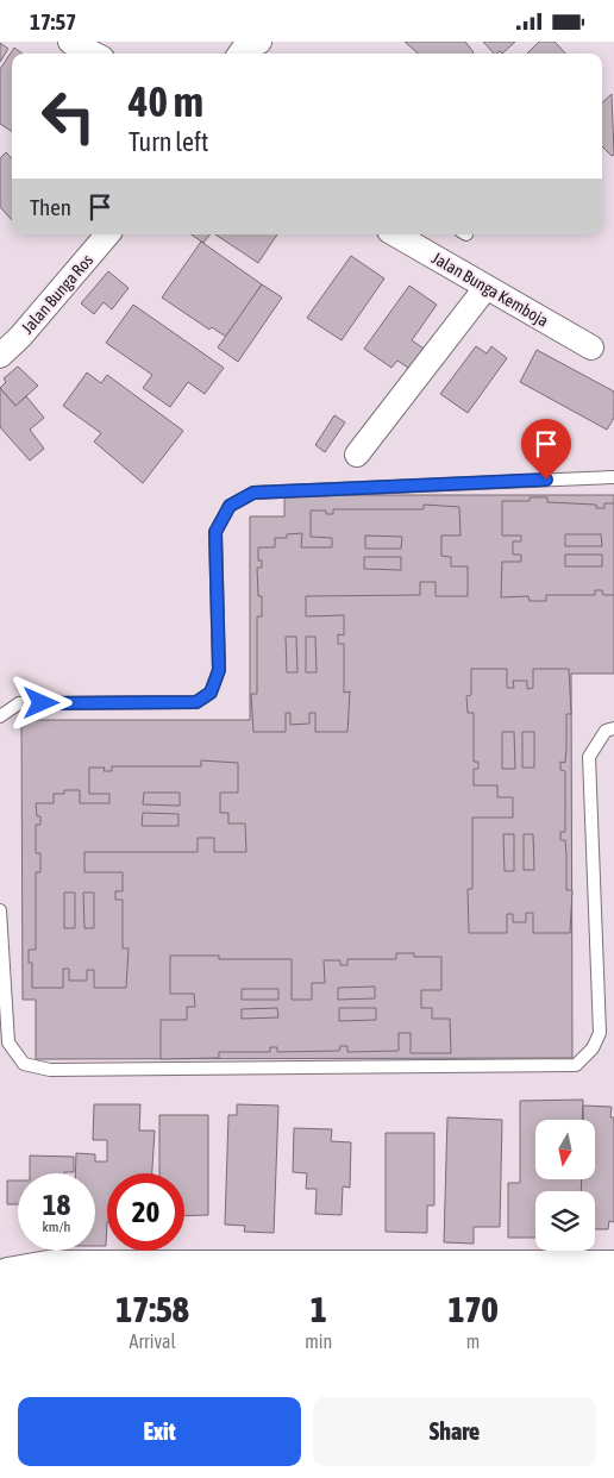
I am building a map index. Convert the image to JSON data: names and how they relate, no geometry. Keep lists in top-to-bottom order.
{
  "streets": {
    "street": ["Jalan Bunga Kemboja", "Jalan Bunga Ros"]
  },
  "north": "bottom",
  "page": {
    "status": "17:57",
    "turn": ["40 m", "Turn left"],
    "then": "Then",
    "speed": "18 km/h",
    "limit": "20",
    "eta": [
      "17:58",
      "Arrival",
      "1",
      "min",
      "170",
      "m"
    ],
    "buttons": ["Exit", "Share"]
  }
}
